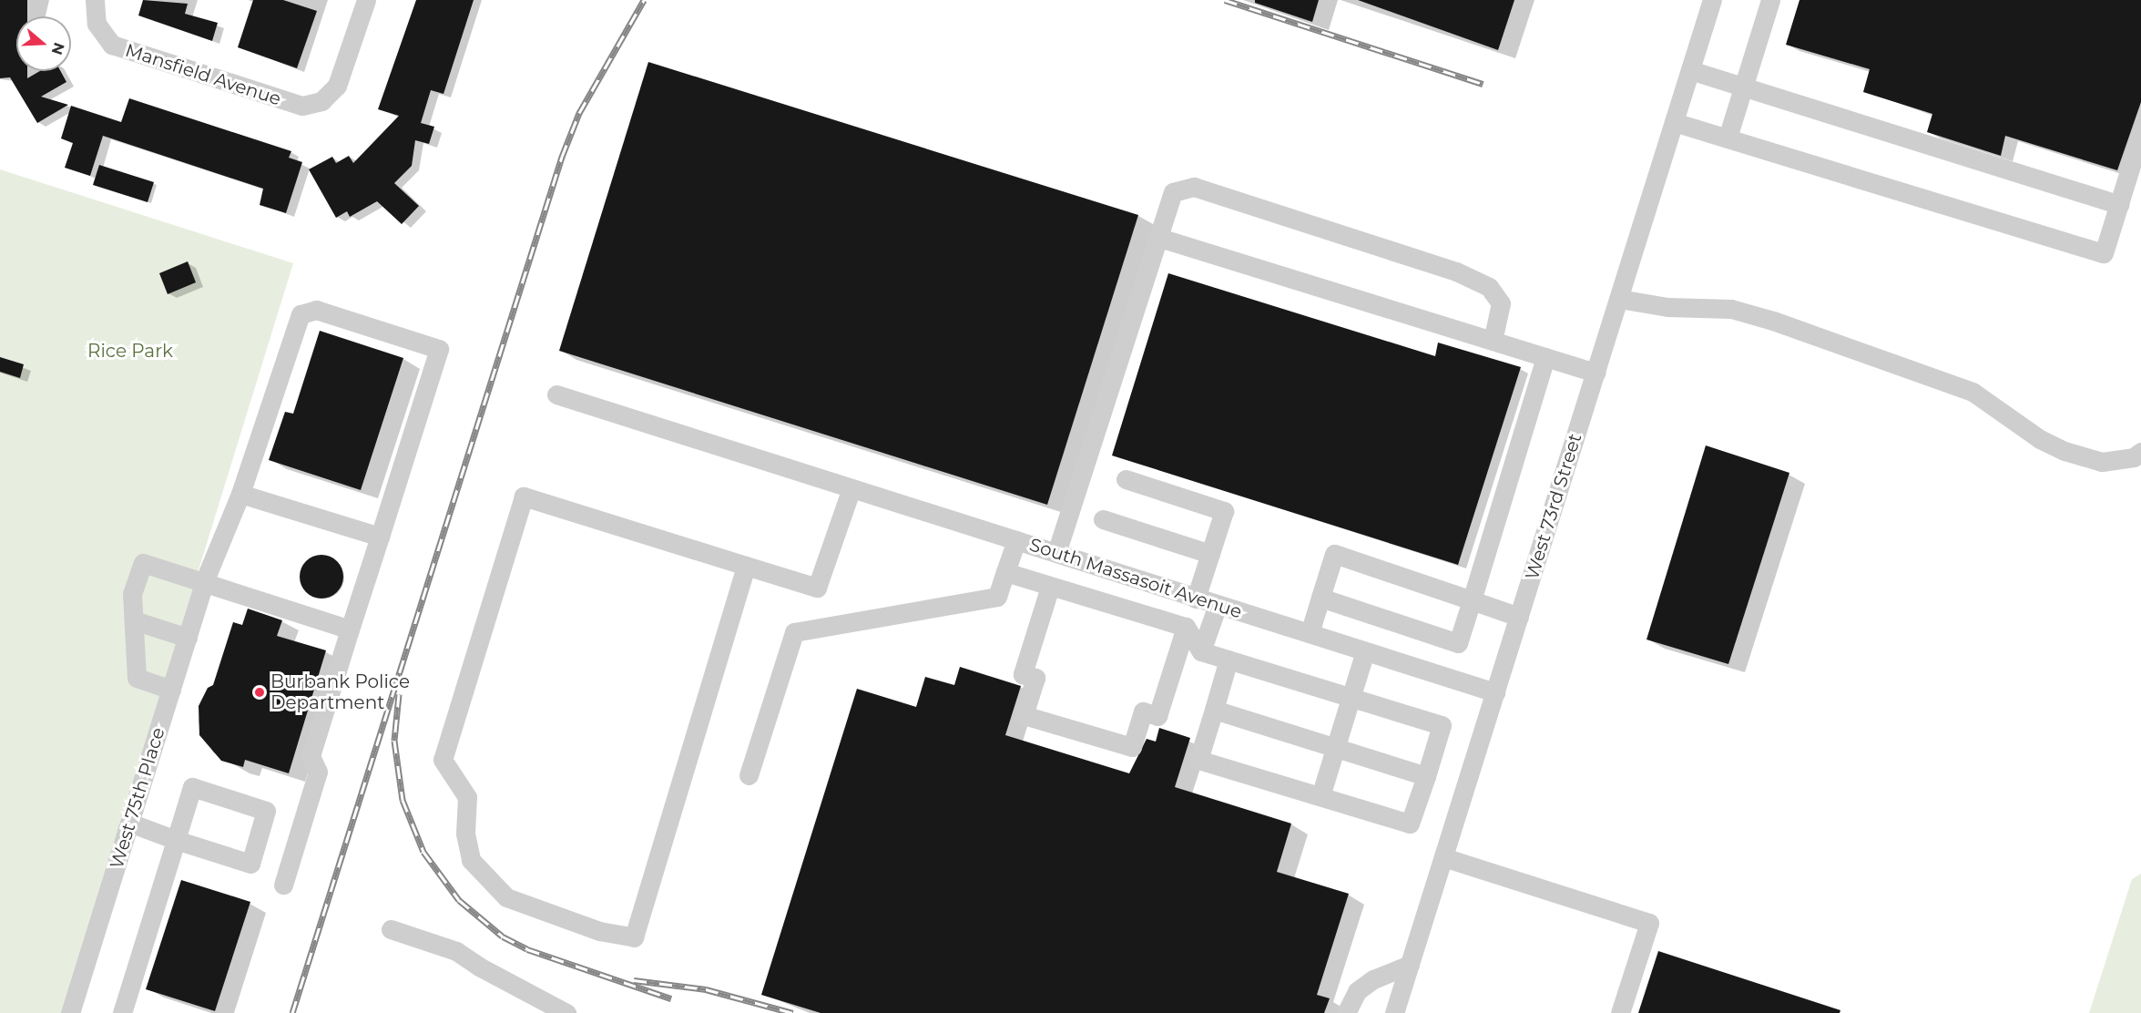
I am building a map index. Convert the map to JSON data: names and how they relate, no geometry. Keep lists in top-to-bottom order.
{
  "streets": {
    "street": [
      "Mansfield Avenue",
      "West 73rd Street",
      "South Massasoit Avenue",
      "West 75th Place"
    ]
  },
  "crossings": [
    ["West 73rd Street", "South Massasoit Avenue"]
  ],
  "parks": ["Rice Park"],
  "places": ["Burbank Police Department"],
  "north": "right"
}
